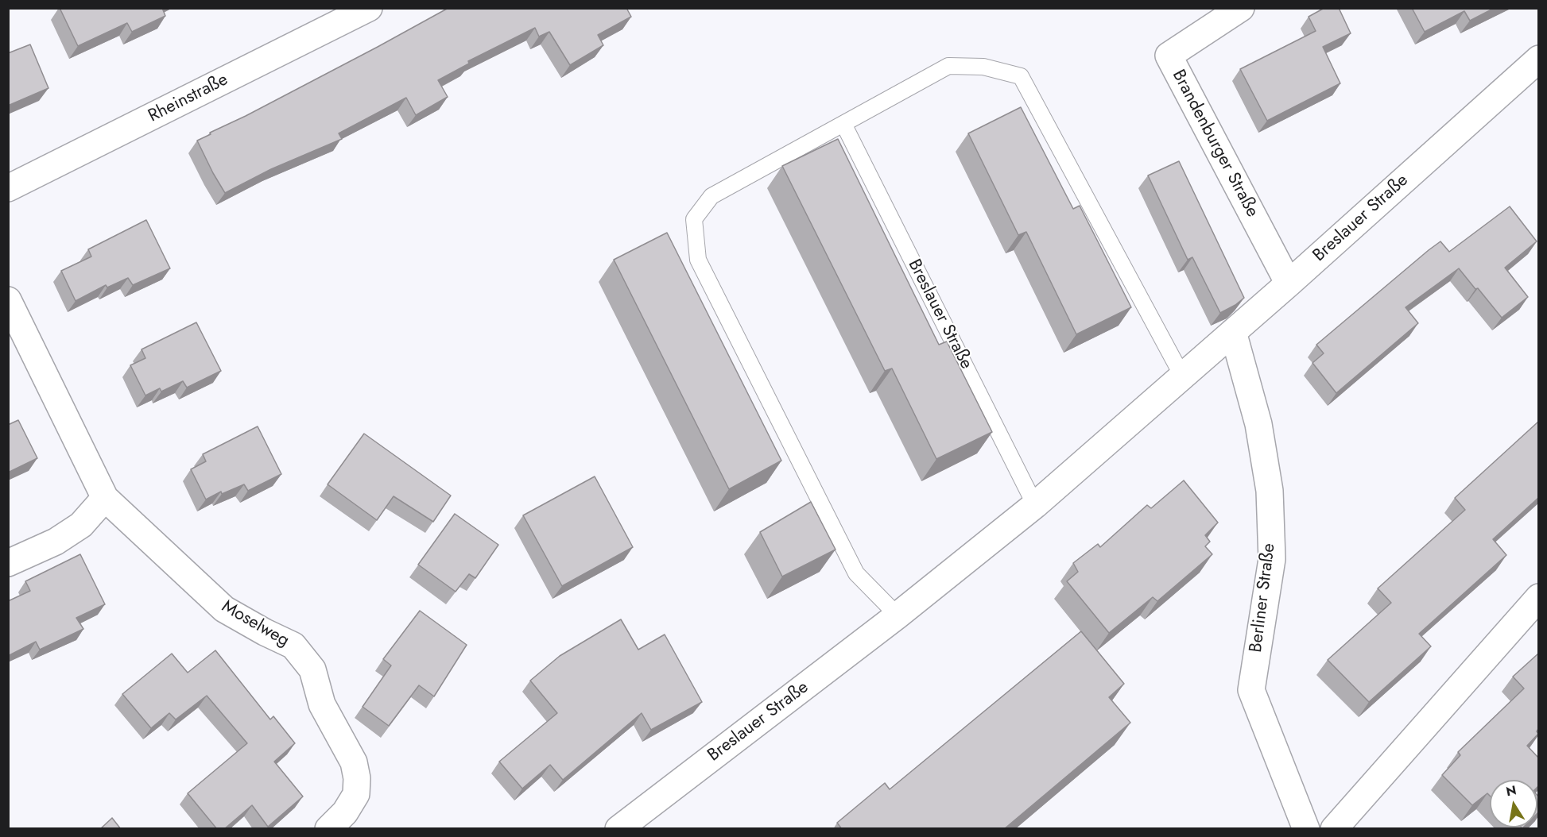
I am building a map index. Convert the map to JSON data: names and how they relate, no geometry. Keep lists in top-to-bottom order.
{
  "streets": {
    "street": [
      "Rheinstraße",
      "Brandenburger Straße",
      "Breslauer Straße",
      "Berliner Straße",
      "Moselweg"
    ]
  },
  "crossings": [
    ["Brandenburger Straße", "Breslauer Straße"],
    ["Breslauer Straße", "Berliner Straße"]
  ],
  "north": "top"
}
